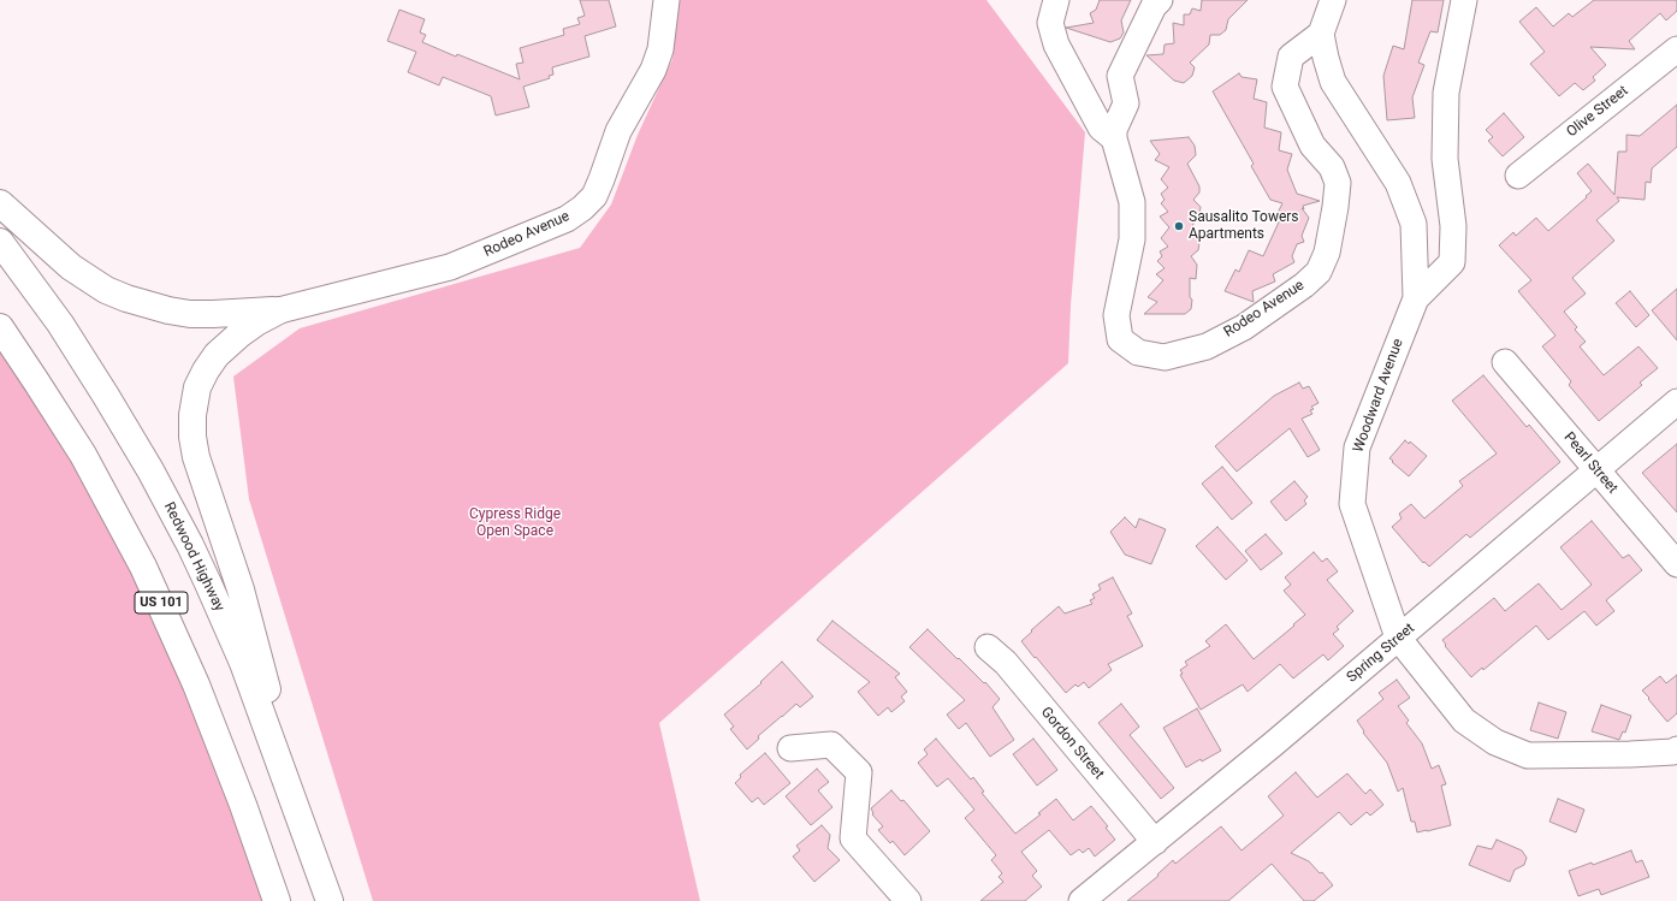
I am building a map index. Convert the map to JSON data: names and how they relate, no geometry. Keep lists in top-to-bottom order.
{
  "streets": {
    "highway": ["Redwood Highway", "US 101"],
    "street": [
      "Olive Street",
      "Rodeo Avenue",
      "Woodward Avenue",
      "Pearl Street",
      "Spring Street",
      "Gordon Street"
    ]
  },
  "crossings": [
    ["Woodward Avenue", "Spring Street"],
    ["Pearl Street", "Spring Street"],
    ["Spring Street", "Gordon Street"]
  ],
  "parks": ["Cypress Ridge Open Space"],
  "places": ["Sausalito Towers Apartments"]
}
